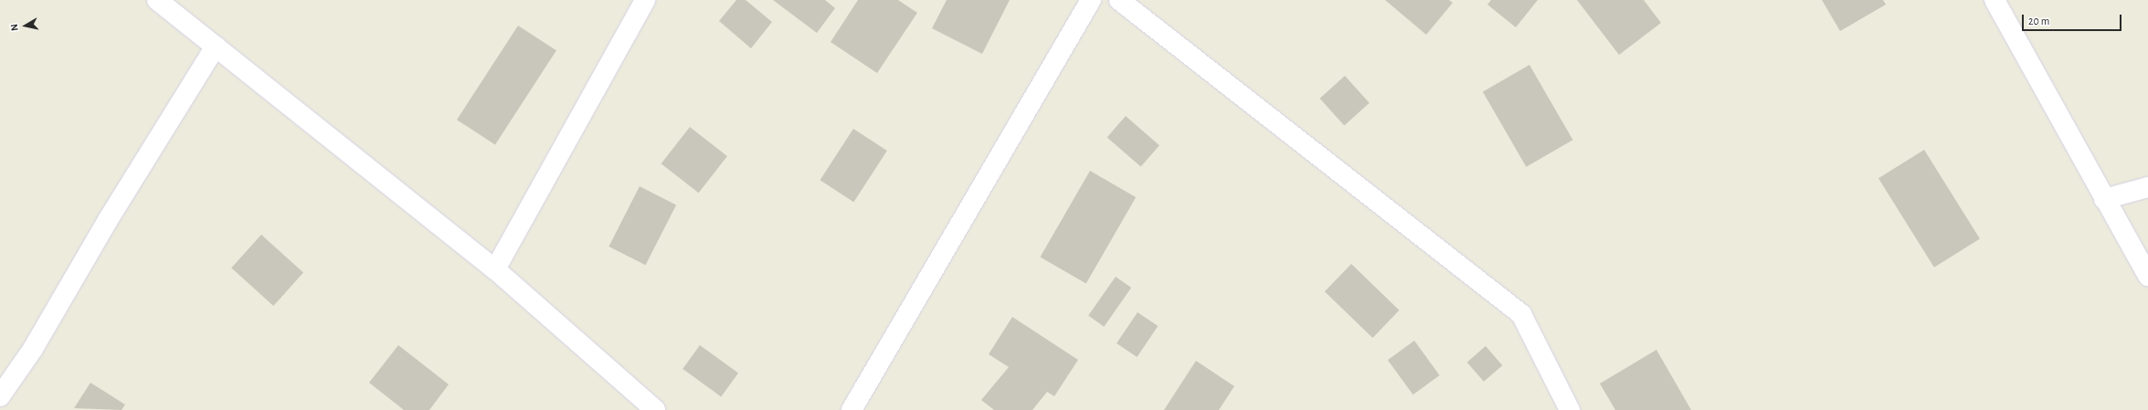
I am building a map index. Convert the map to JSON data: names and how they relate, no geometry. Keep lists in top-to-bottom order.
{
  "scale_bar": "20 m",
  "north": "left"
}
